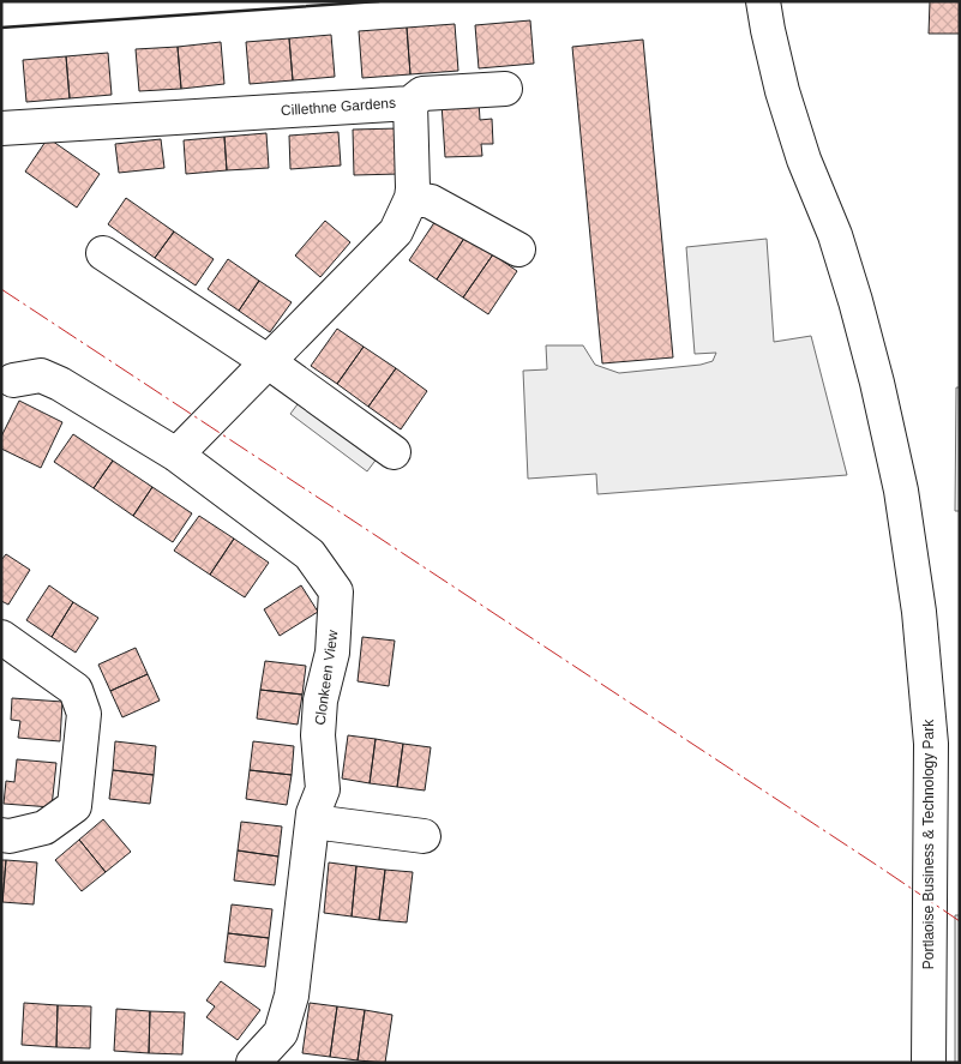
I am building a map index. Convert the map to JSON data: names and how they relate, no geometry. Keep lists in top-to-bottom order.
{
  "streets": {
    "street": ["Cillethne Gardens", "Clonkeen View", "Portlaoise Business & Technology Park"]
  },
  "crossings": [
    ["Cillethne Gardens", "Clonkeen View"]
  ]
}
